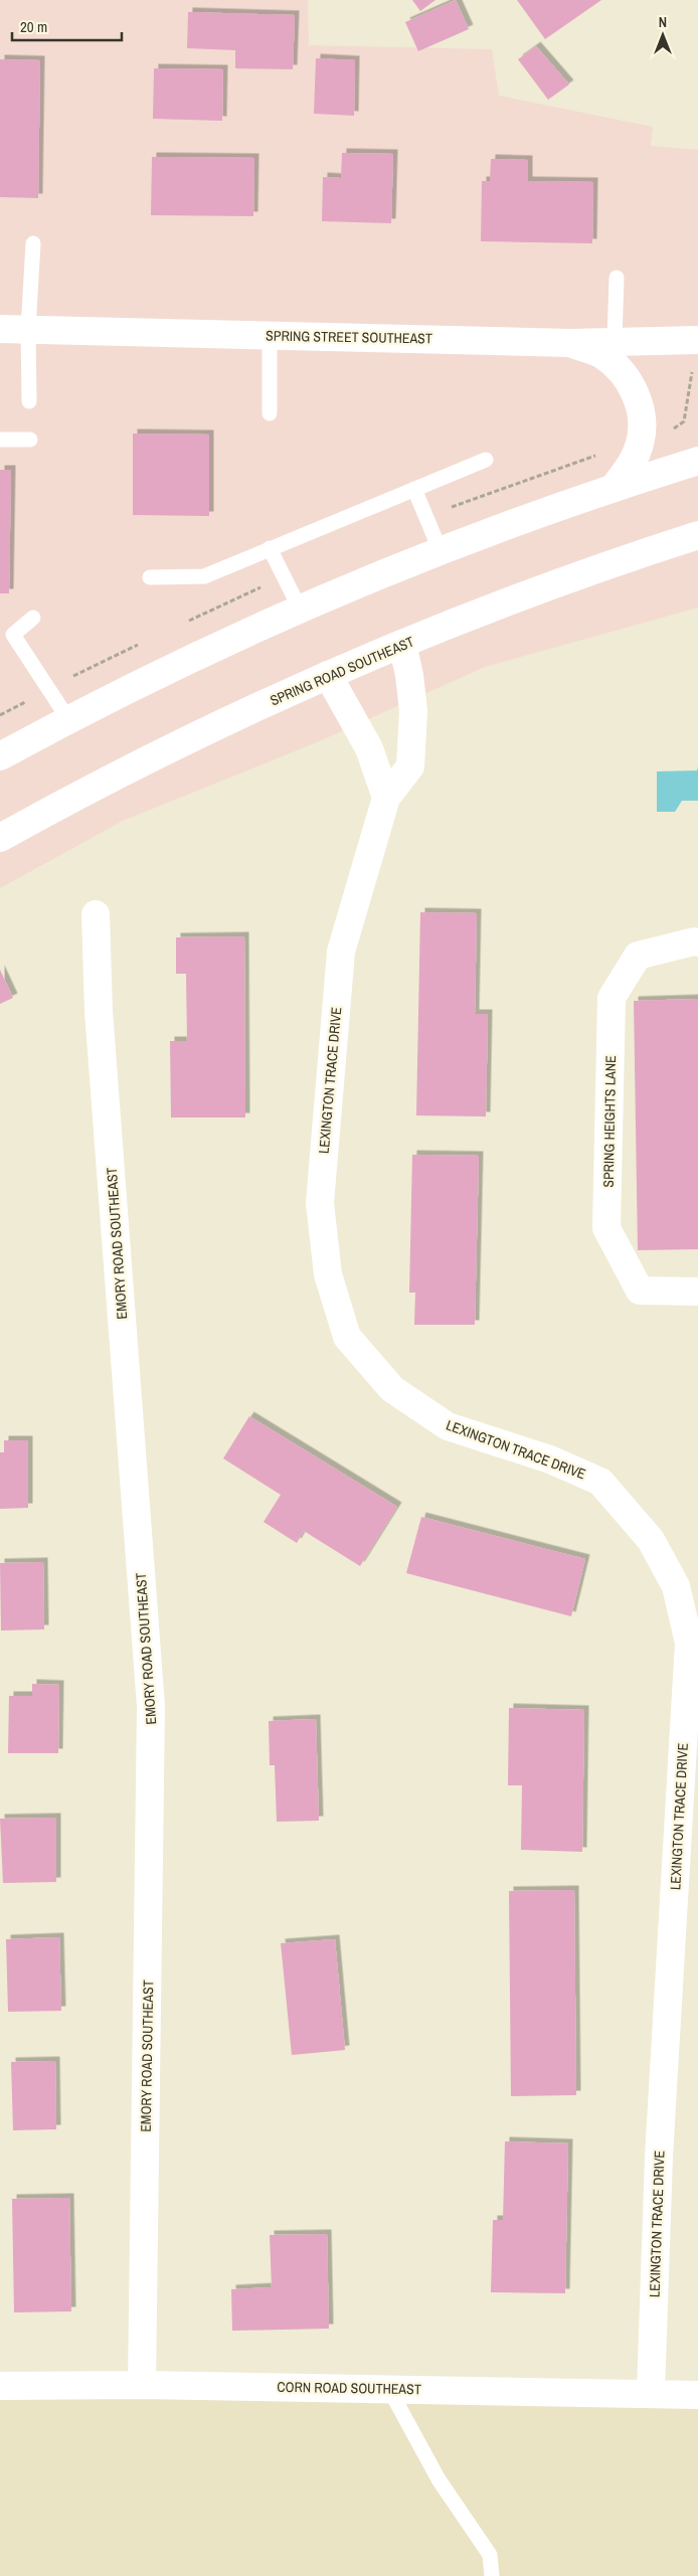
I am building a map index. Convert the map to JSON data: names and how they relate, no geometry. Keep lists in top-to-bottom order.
{
  "streets": {
    "street": [
      "SPRING STREET SOUTHEAST",
      "SPRING ROAD SOUTHEAST",
      "LEXINGTON TRACE DRIVE",
      "SPRING HEIGHTS LANE",
      "EMORY ROAD SOUTHEAST",
      "CORN ROAD SOUTHEAST"
    ]
  },
  "crossings": [
    ["SPRING ROAD SOUTHEAST", "LEXINGTON TRACE DRIVE"],
    ["LEXINGTON TRACE DRIVE", "CORN ROAD SOUTHEAST"],
    ["EMORY ROAD SOUTHEAST", "CORN ROAD SOUTHEAST"]
  ],
  "scale_bar": "20 m",
  "north": "top"
}
